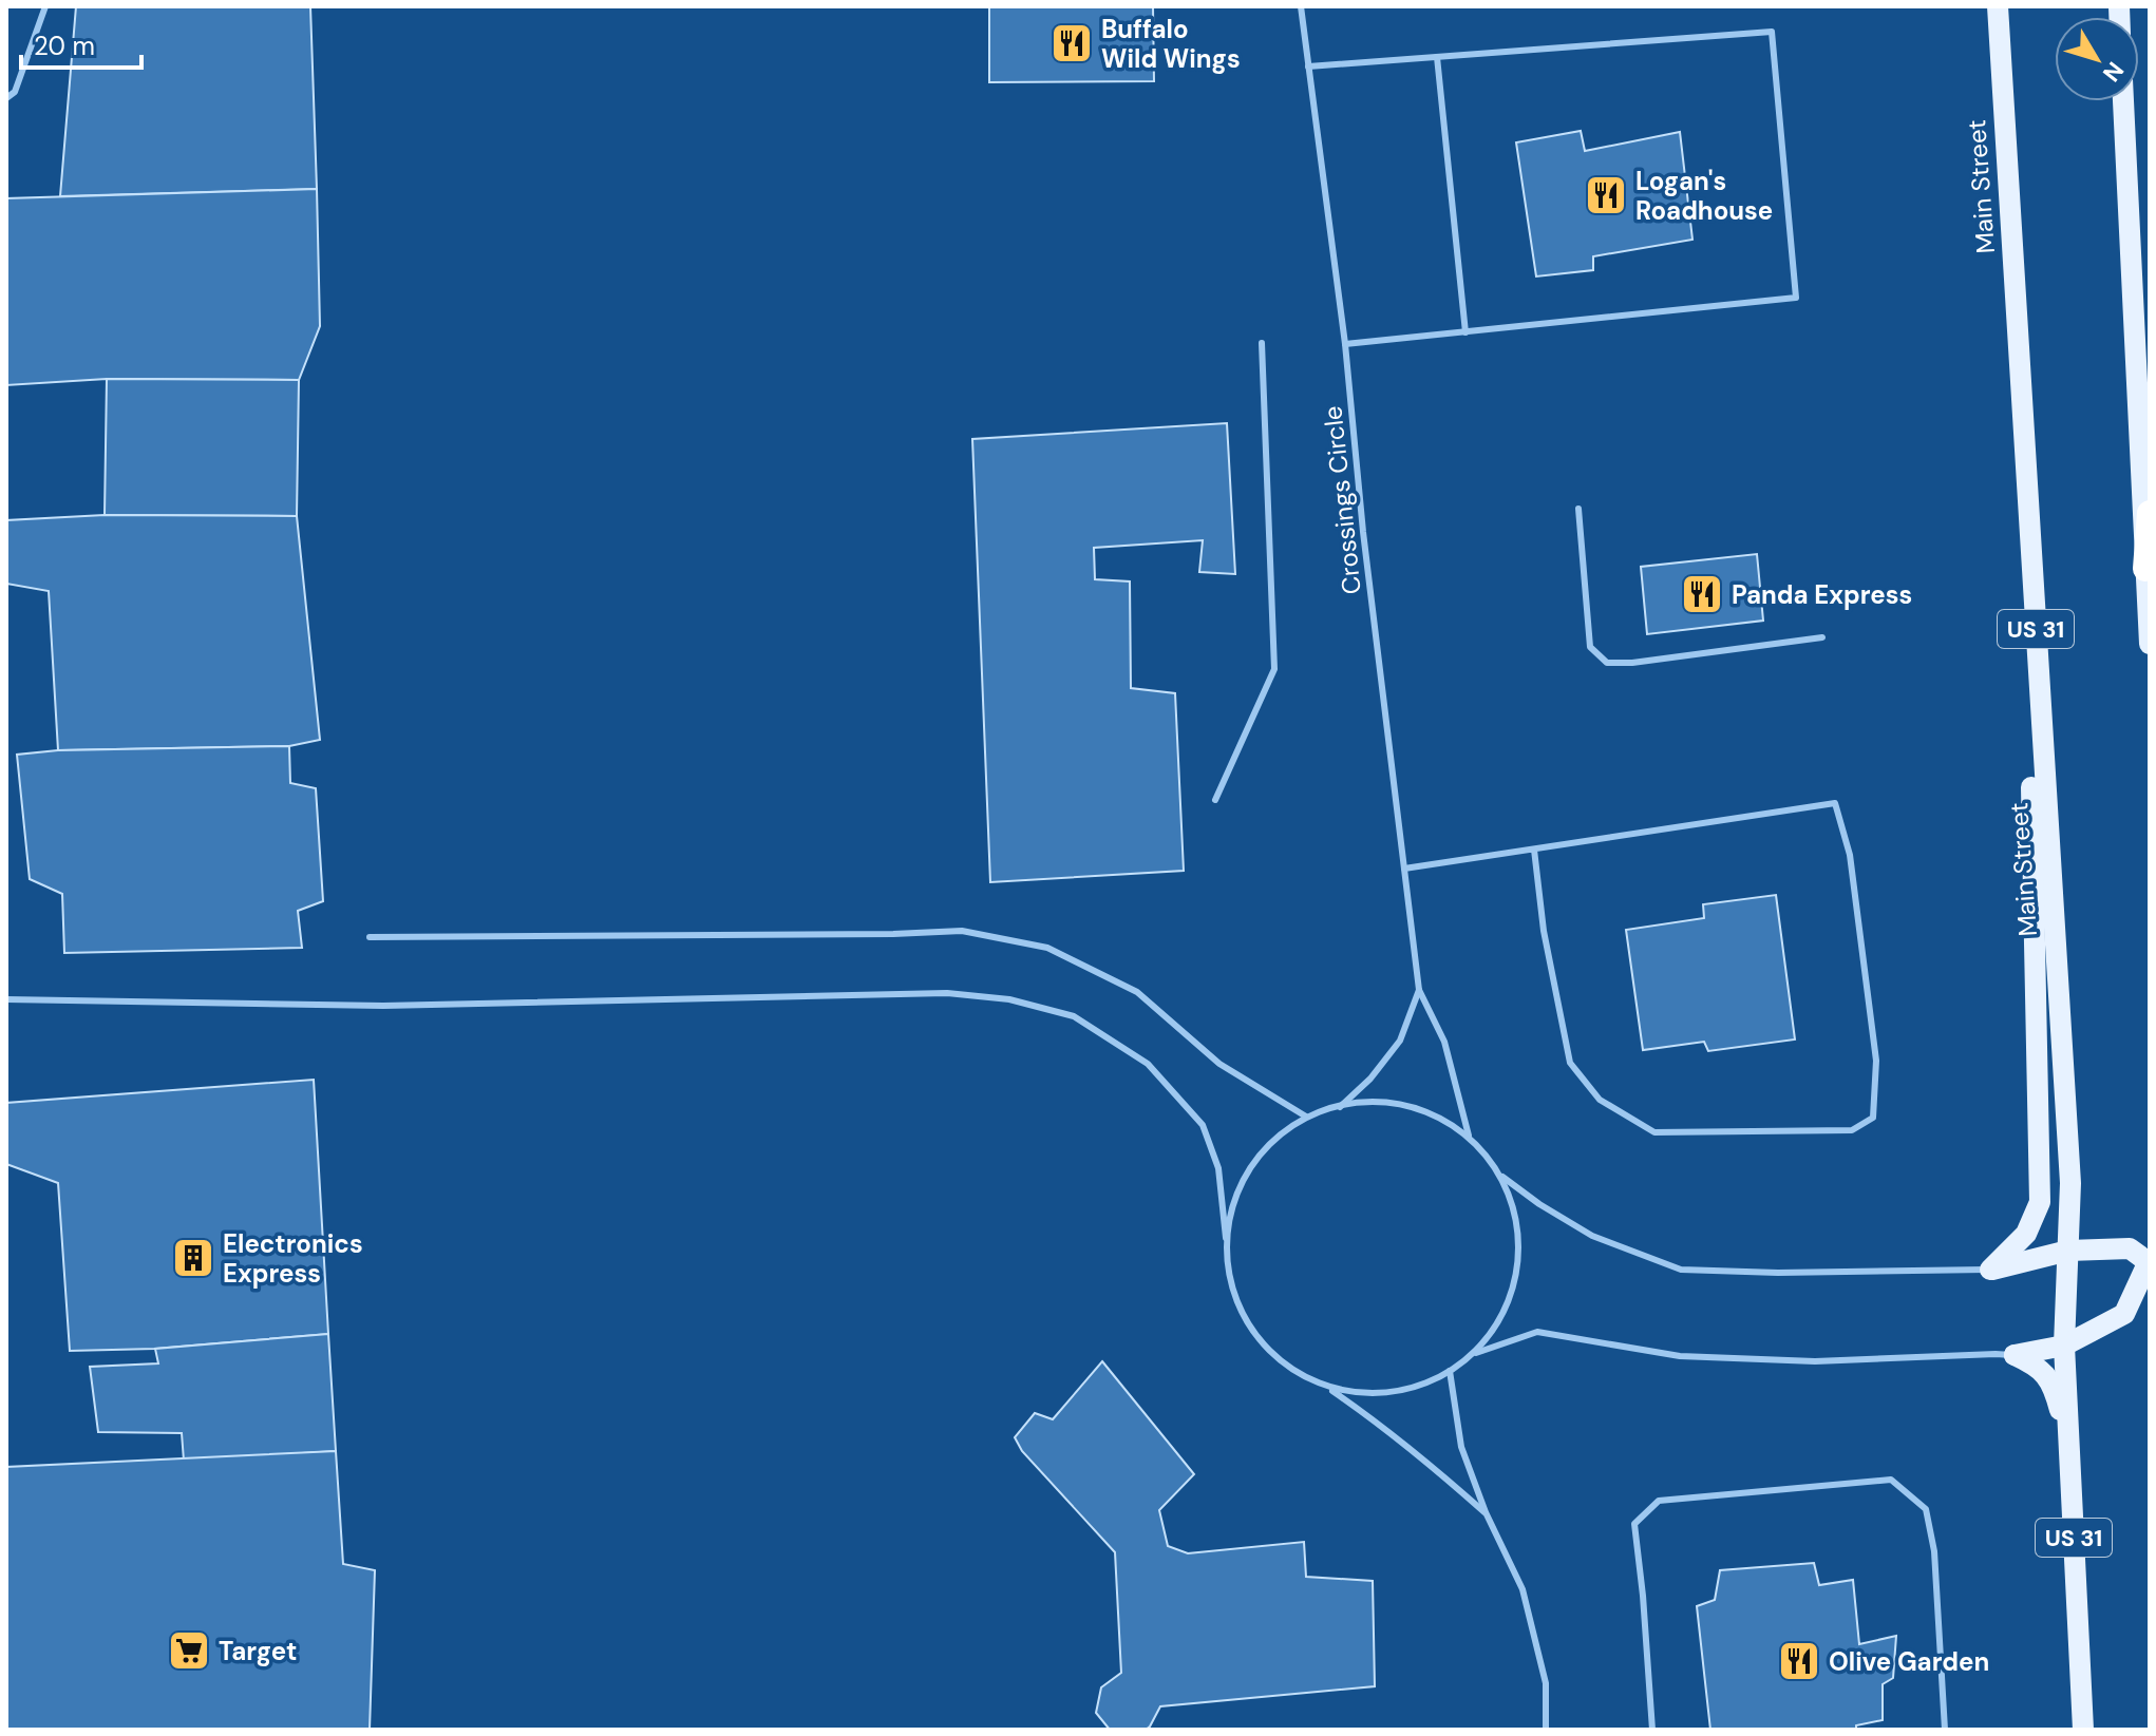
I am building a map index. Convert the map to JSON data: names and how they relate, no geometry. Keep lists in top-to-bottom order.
{
  "streets": {
    "main road": ["Main Street", "US 31"],
    "lane": ["Crossings Circle"]
  },
  "places": {
    "restaurant": [
      "Buffalo Wild Wings",
      "Logan's Roadhouse",
      "Panda Express",
      "Olive Garden"
    ],
    "building": ["Electronics Express"],
    "supermarket": ["Target"]
  },
  "scale_bar": "20 m",
  "north": "bottom right"
}
